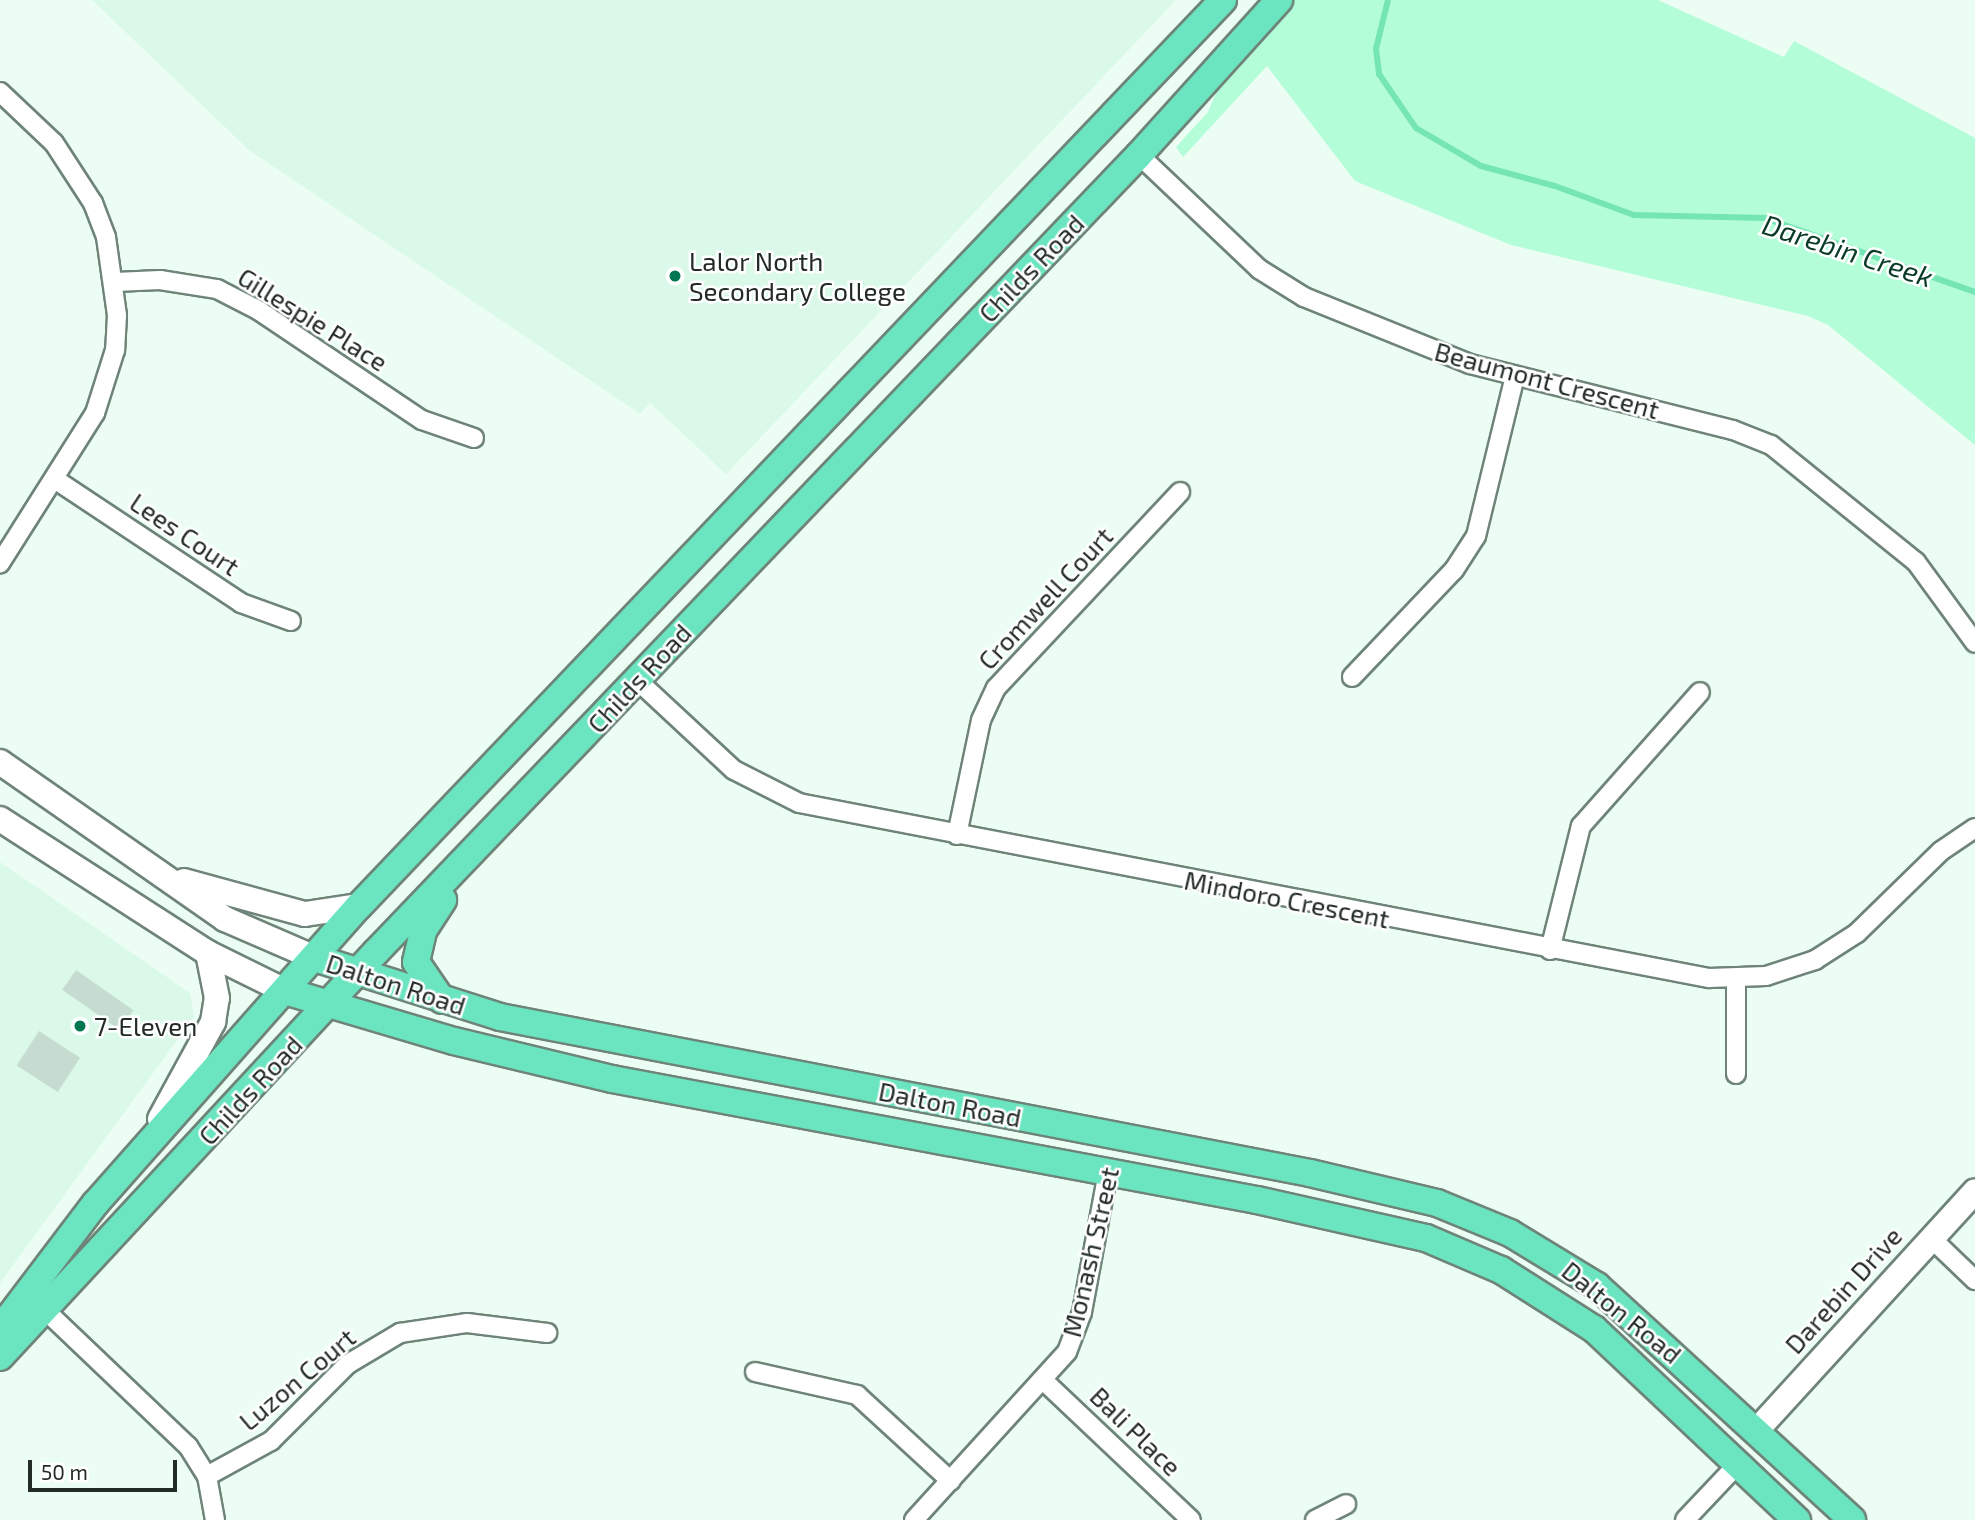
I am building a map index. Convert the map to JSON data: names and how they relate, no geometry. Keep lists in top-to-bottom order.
{
  "streets": {
    "main road": [
      "Childs Road",
      "Beaumont Crescent",
      "Mindoro Crescent",
      "Dalton Road",
      "Monash Street",
      "Darebin Drive"
    ],
    "street": [
      "Gillespie Place",
      "Lees Court",
      "Cromwell Court",
      "Luzon Court",
      "Bali Place"
    ]
  },
  "crossings": [
    ["Childs Road", "Beaumont Crescent"],
    ["Childs Road", "Mindoro Crescent"],
    ["Childs Road", "Dalton Road"],
    ["Cromwell Court", "Mindoro Crescent"],
    ["Dalton Road", "Monash Street"],
    ["Dalton Road", "Darebin Drive"],
    ["Monash Street", "Bali Place"]
  ],
  "water": ["Darebin Creek"],
  "places": ["Lalor North Secondary College", "7-Eleven"],
  "scale_bar": "50 m"
}
